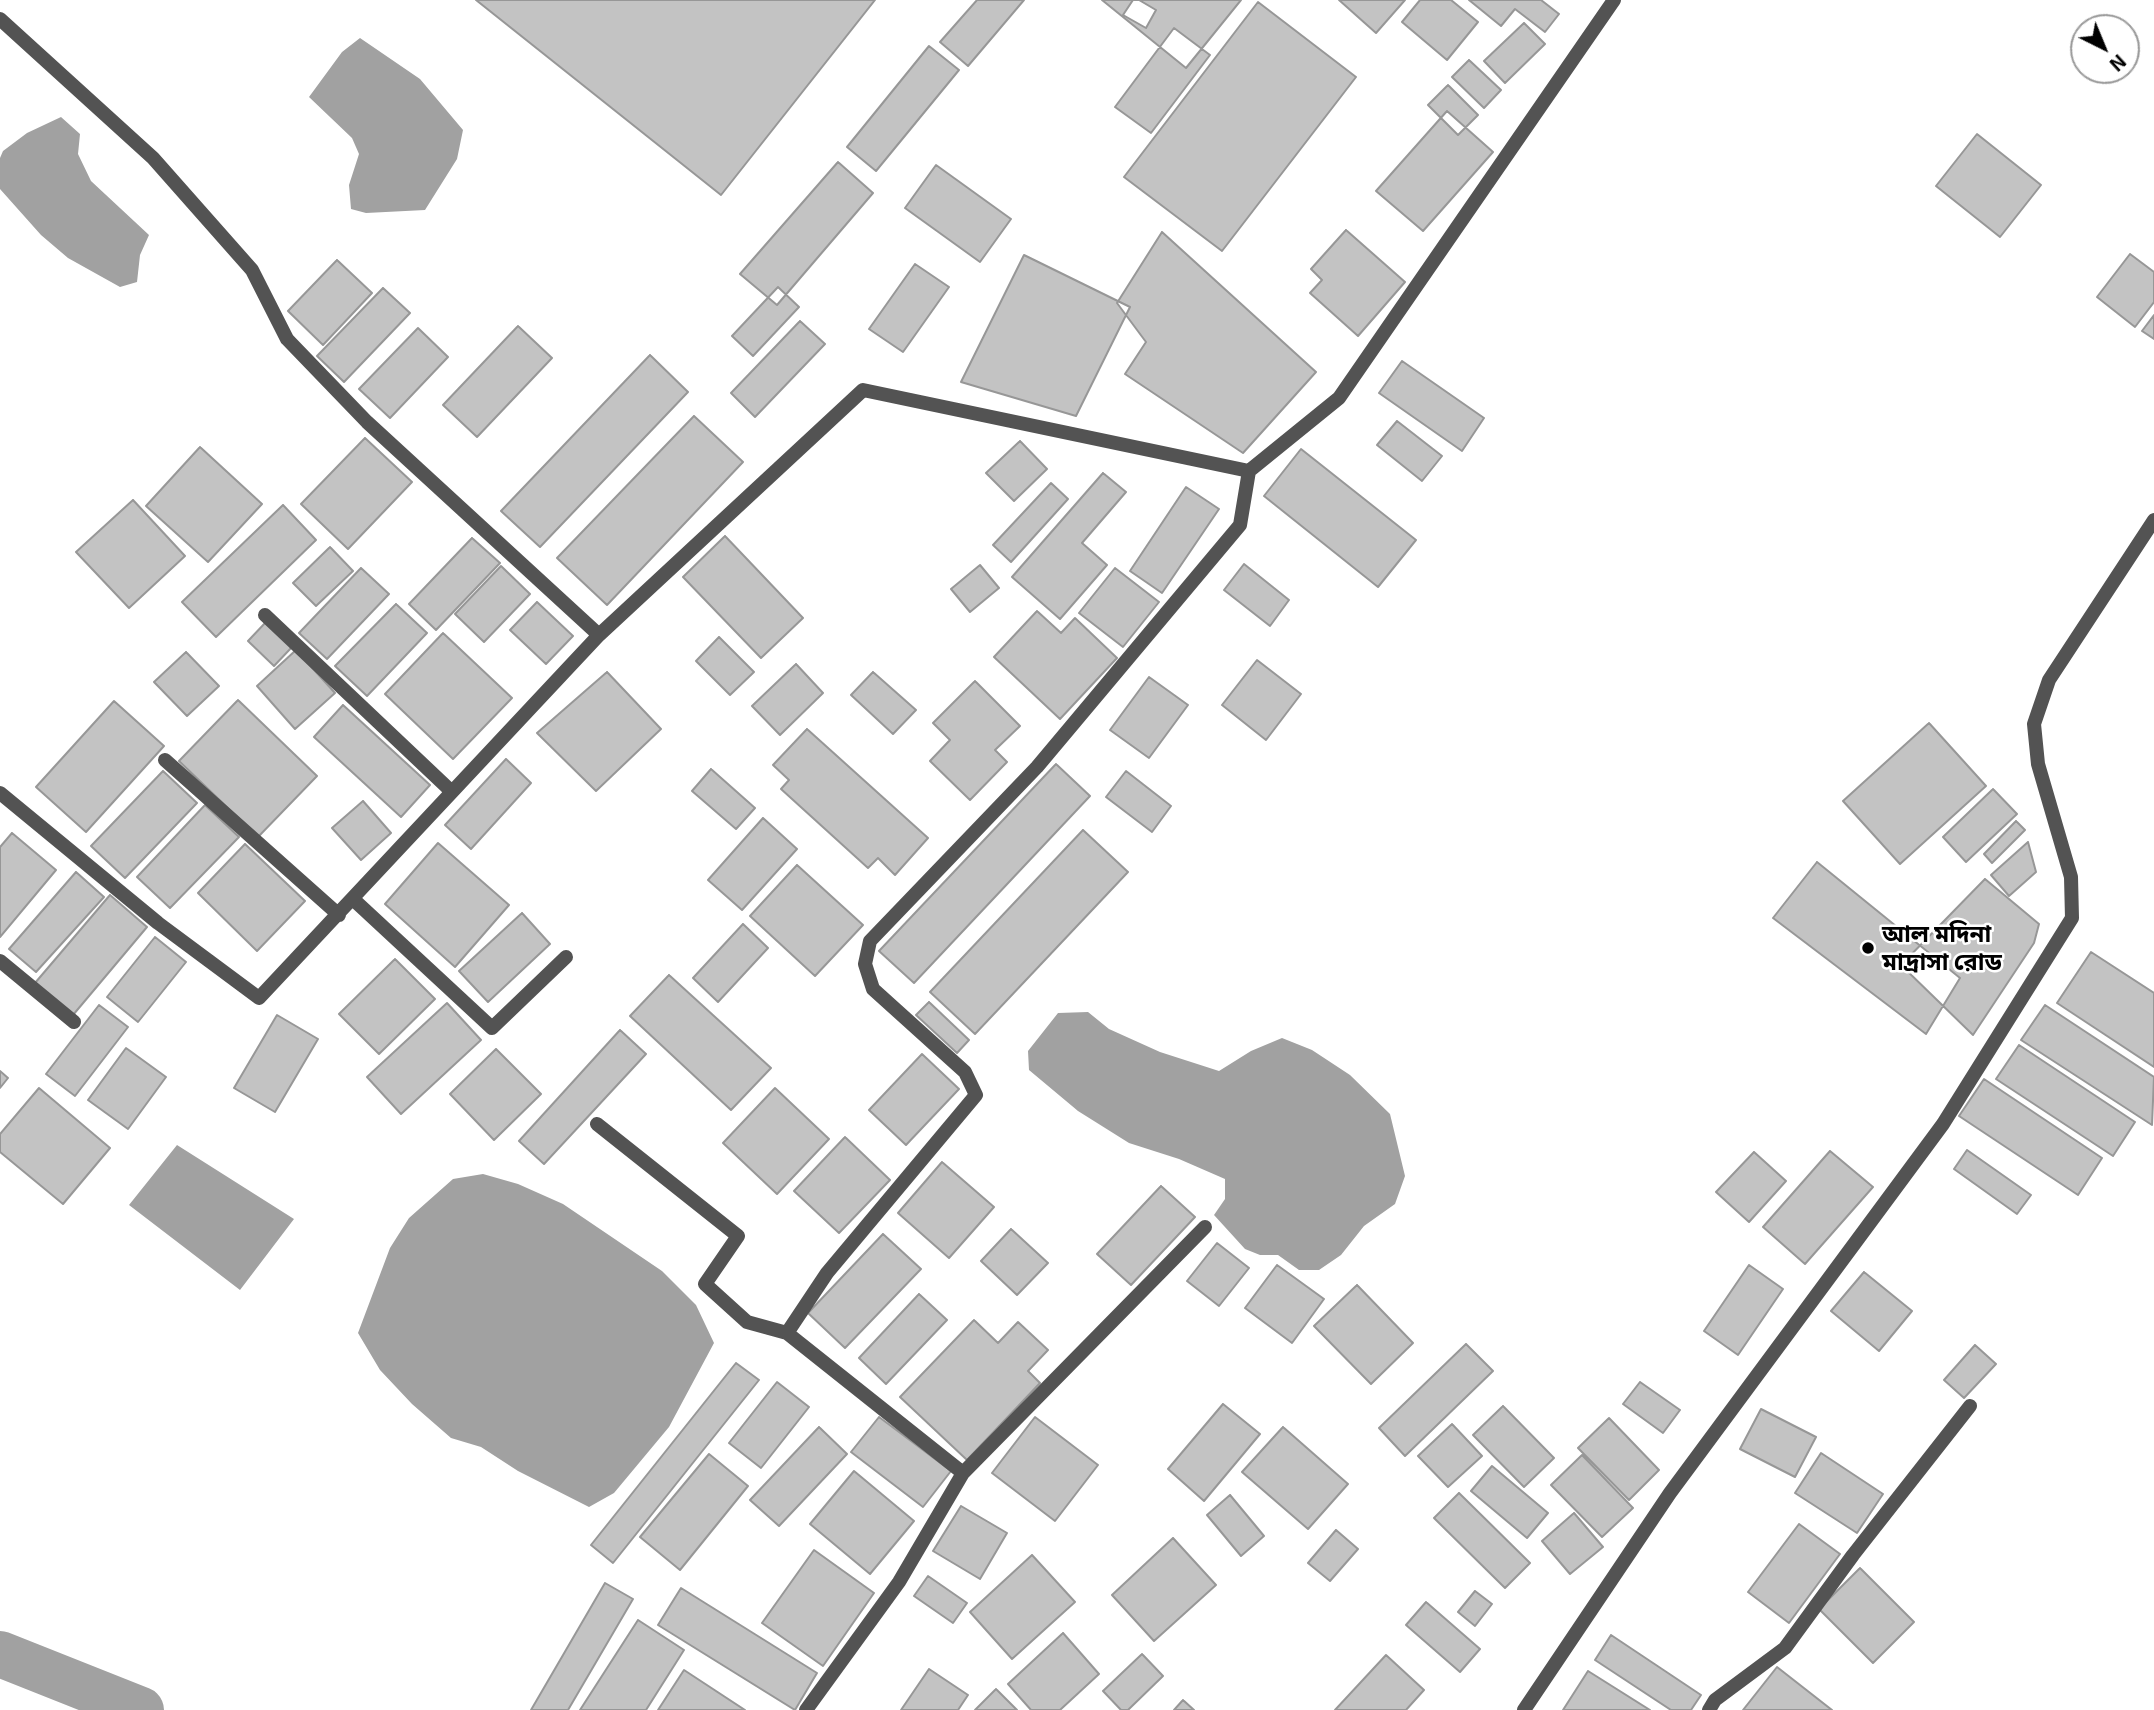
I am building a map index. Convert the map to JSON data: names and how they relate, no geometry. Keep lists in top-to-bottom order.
{
  "places": ["আল মদিনা মাদ্রাসা রোড"],
  "north": "bottom right"
}
